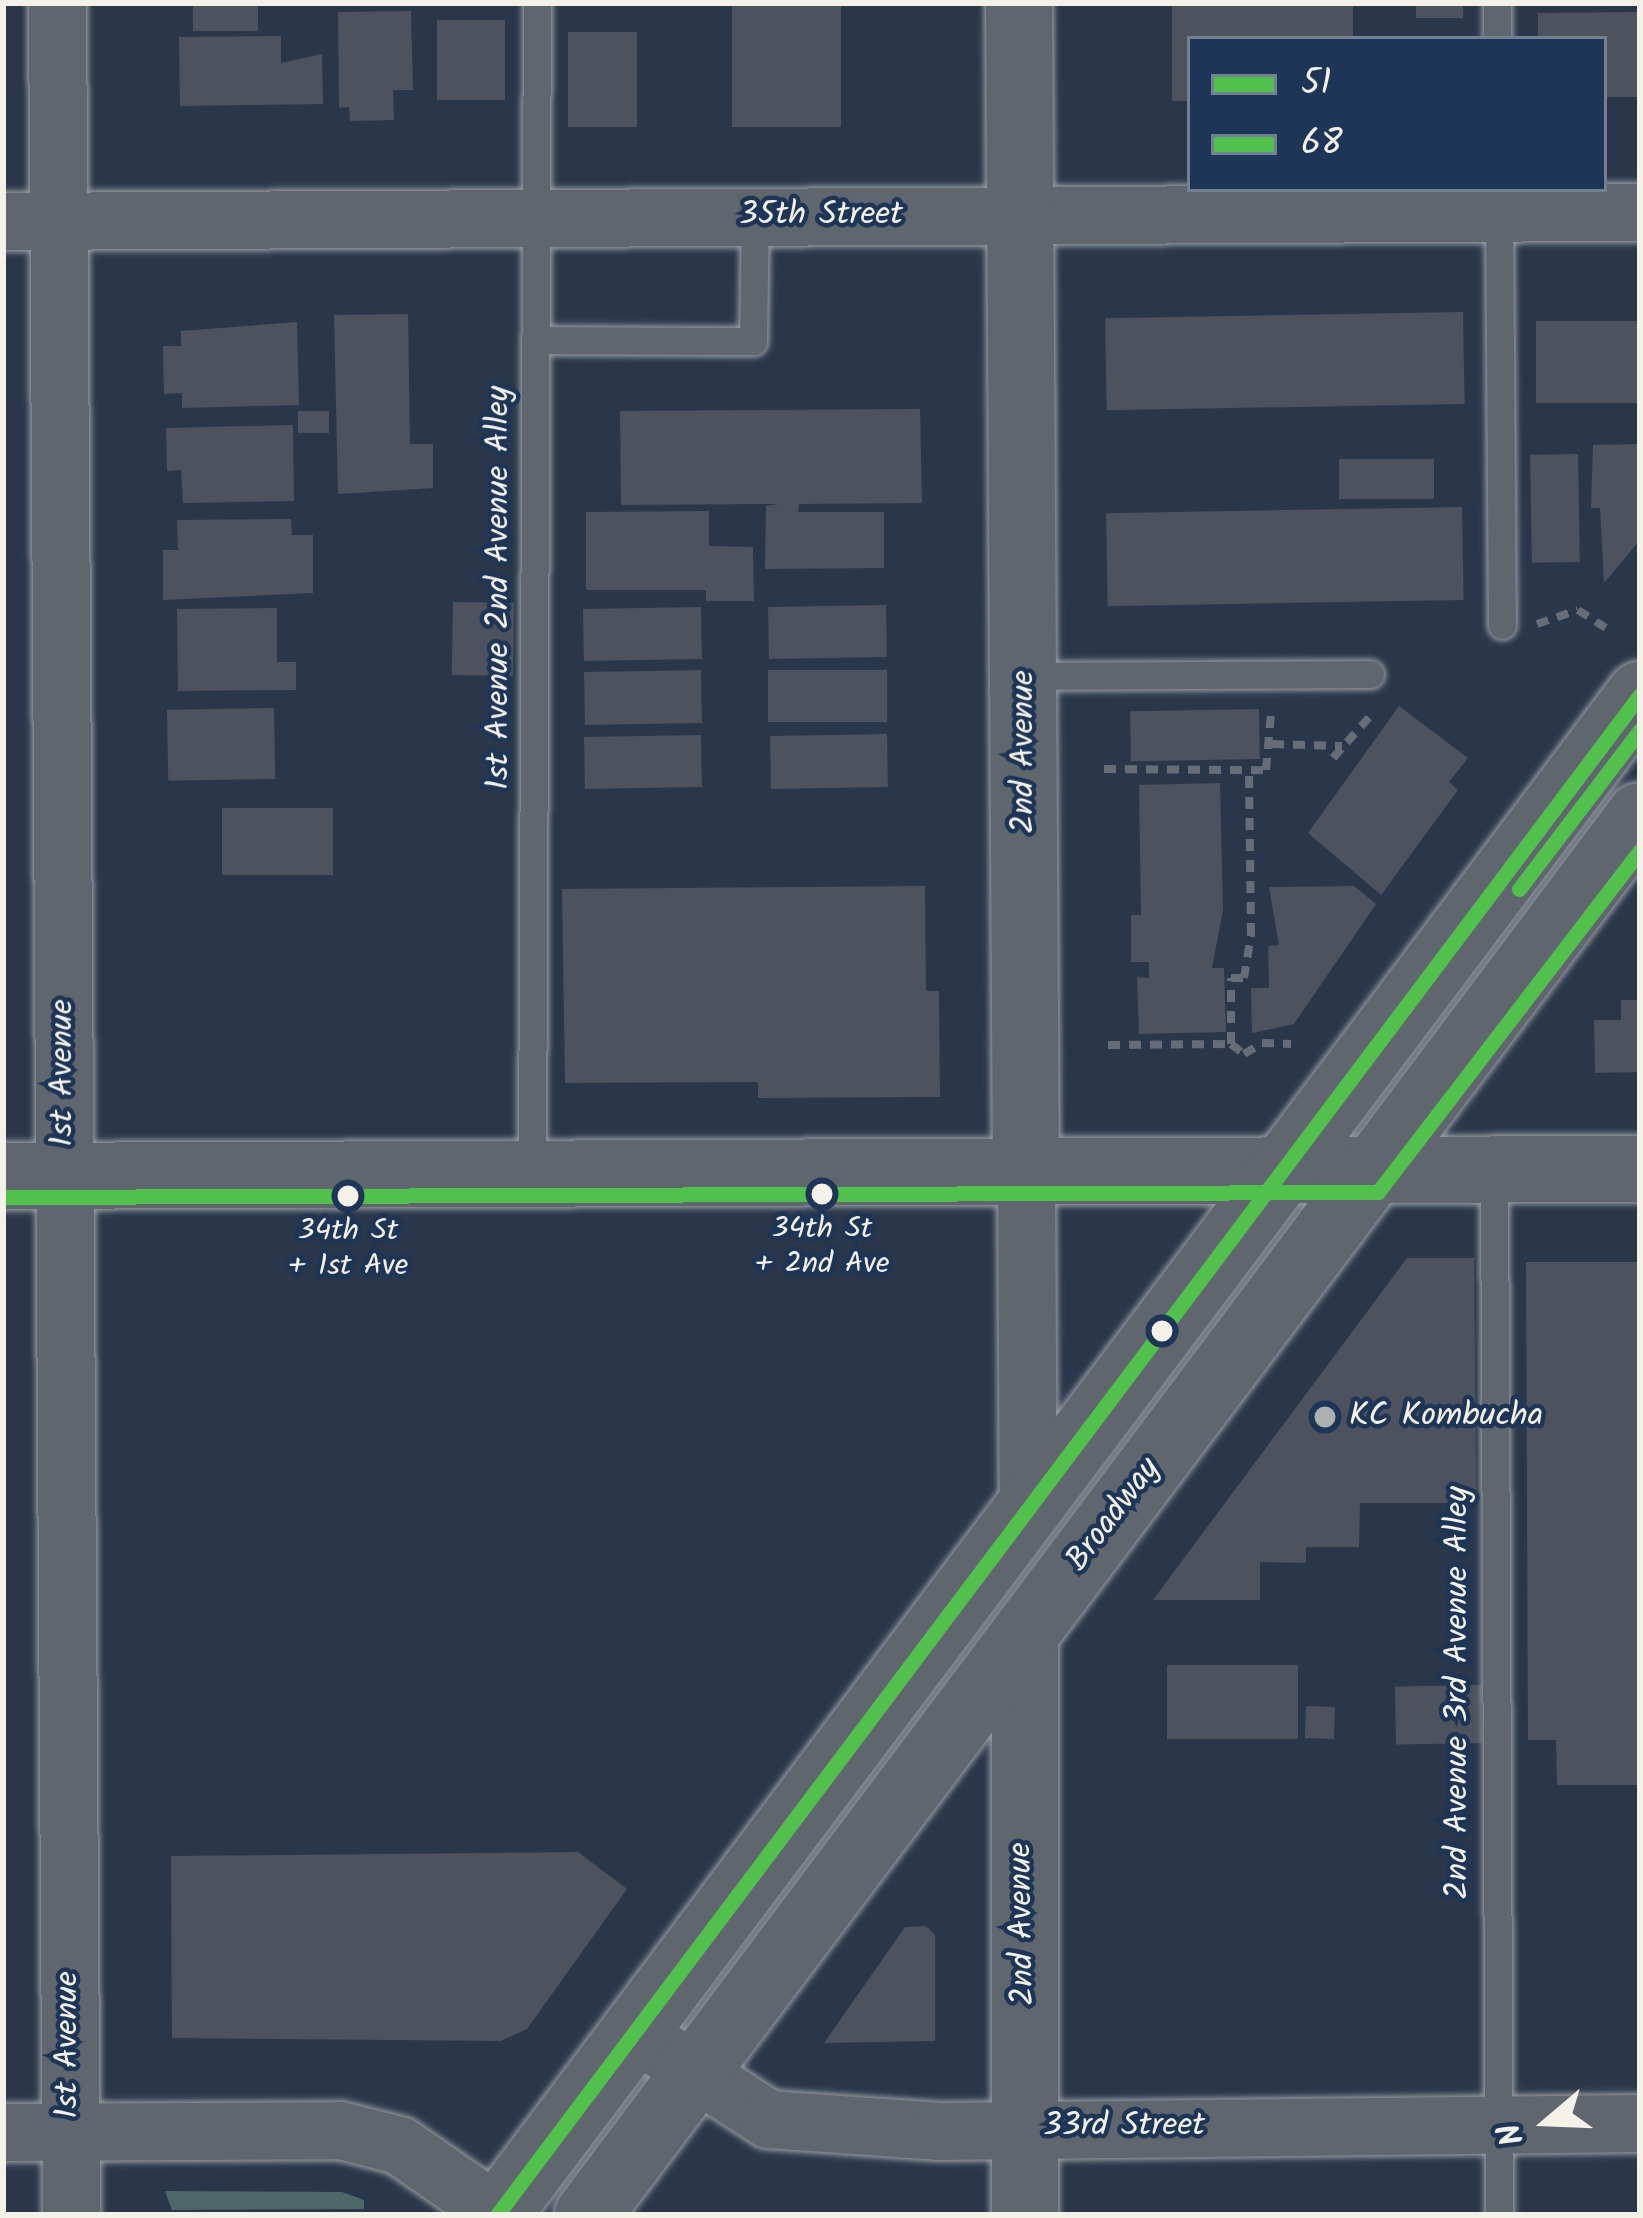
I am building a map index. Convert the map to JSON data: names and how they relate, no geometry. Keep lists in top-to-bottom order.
{
  "streets": {
    "main road": ["2nd Avenue", "Broadway"],
    "street": ["35th Street", "1st Avenue", "33rd Street"],
    "lane": ["1st Avenue 2nd Avenue Alley", "2nd Avenue 3rd Avenue Alley"]
  },
  "crossings": [
    ["35th Street", "1st Avenue 2nd Avenue Alley"],
    ["35th Street", "2nd Avenue"],
    ["35th Street", "1st Avenue"],
    ["2nd Avenue", "Broadway"],
    ["2nd Avenue", "33rd Street"],
    ["Broadway", "33rd Street"],
    ["2nd Avenue 3rd Avenue Alley", "33rd Street"]
  ],
  "places": ["34th St + 2nd Ave", "34th St + 1st Ave", "KC Kombucha"],
  "lines": ["transit line 51", "transit line 68"],
  "legend": ["51", "68"],
  "north": "left"
}
